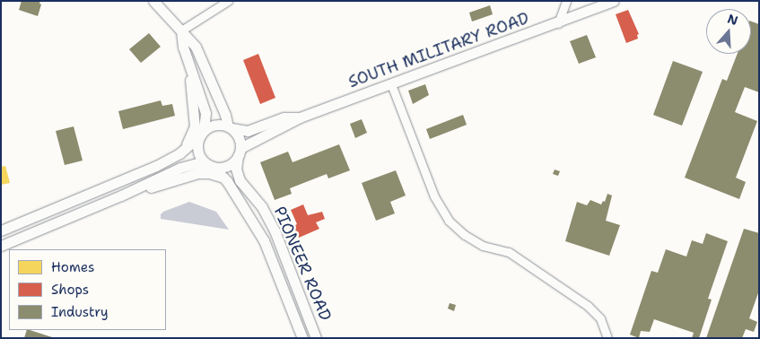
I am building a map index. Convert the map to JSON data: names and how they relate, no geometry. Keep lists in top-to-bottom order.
{
  "streets": {
    "main road": ["SOUTH MILITARY ROAD", "PIONEER ROAD"]
  },
  "crossings": [
    ["SOUTH MILITARY ROAD", "PIONEER ROAD"]
  ],
  "legend": ["Homes", "Shops", "Industry"],
  "north": "top"
}
